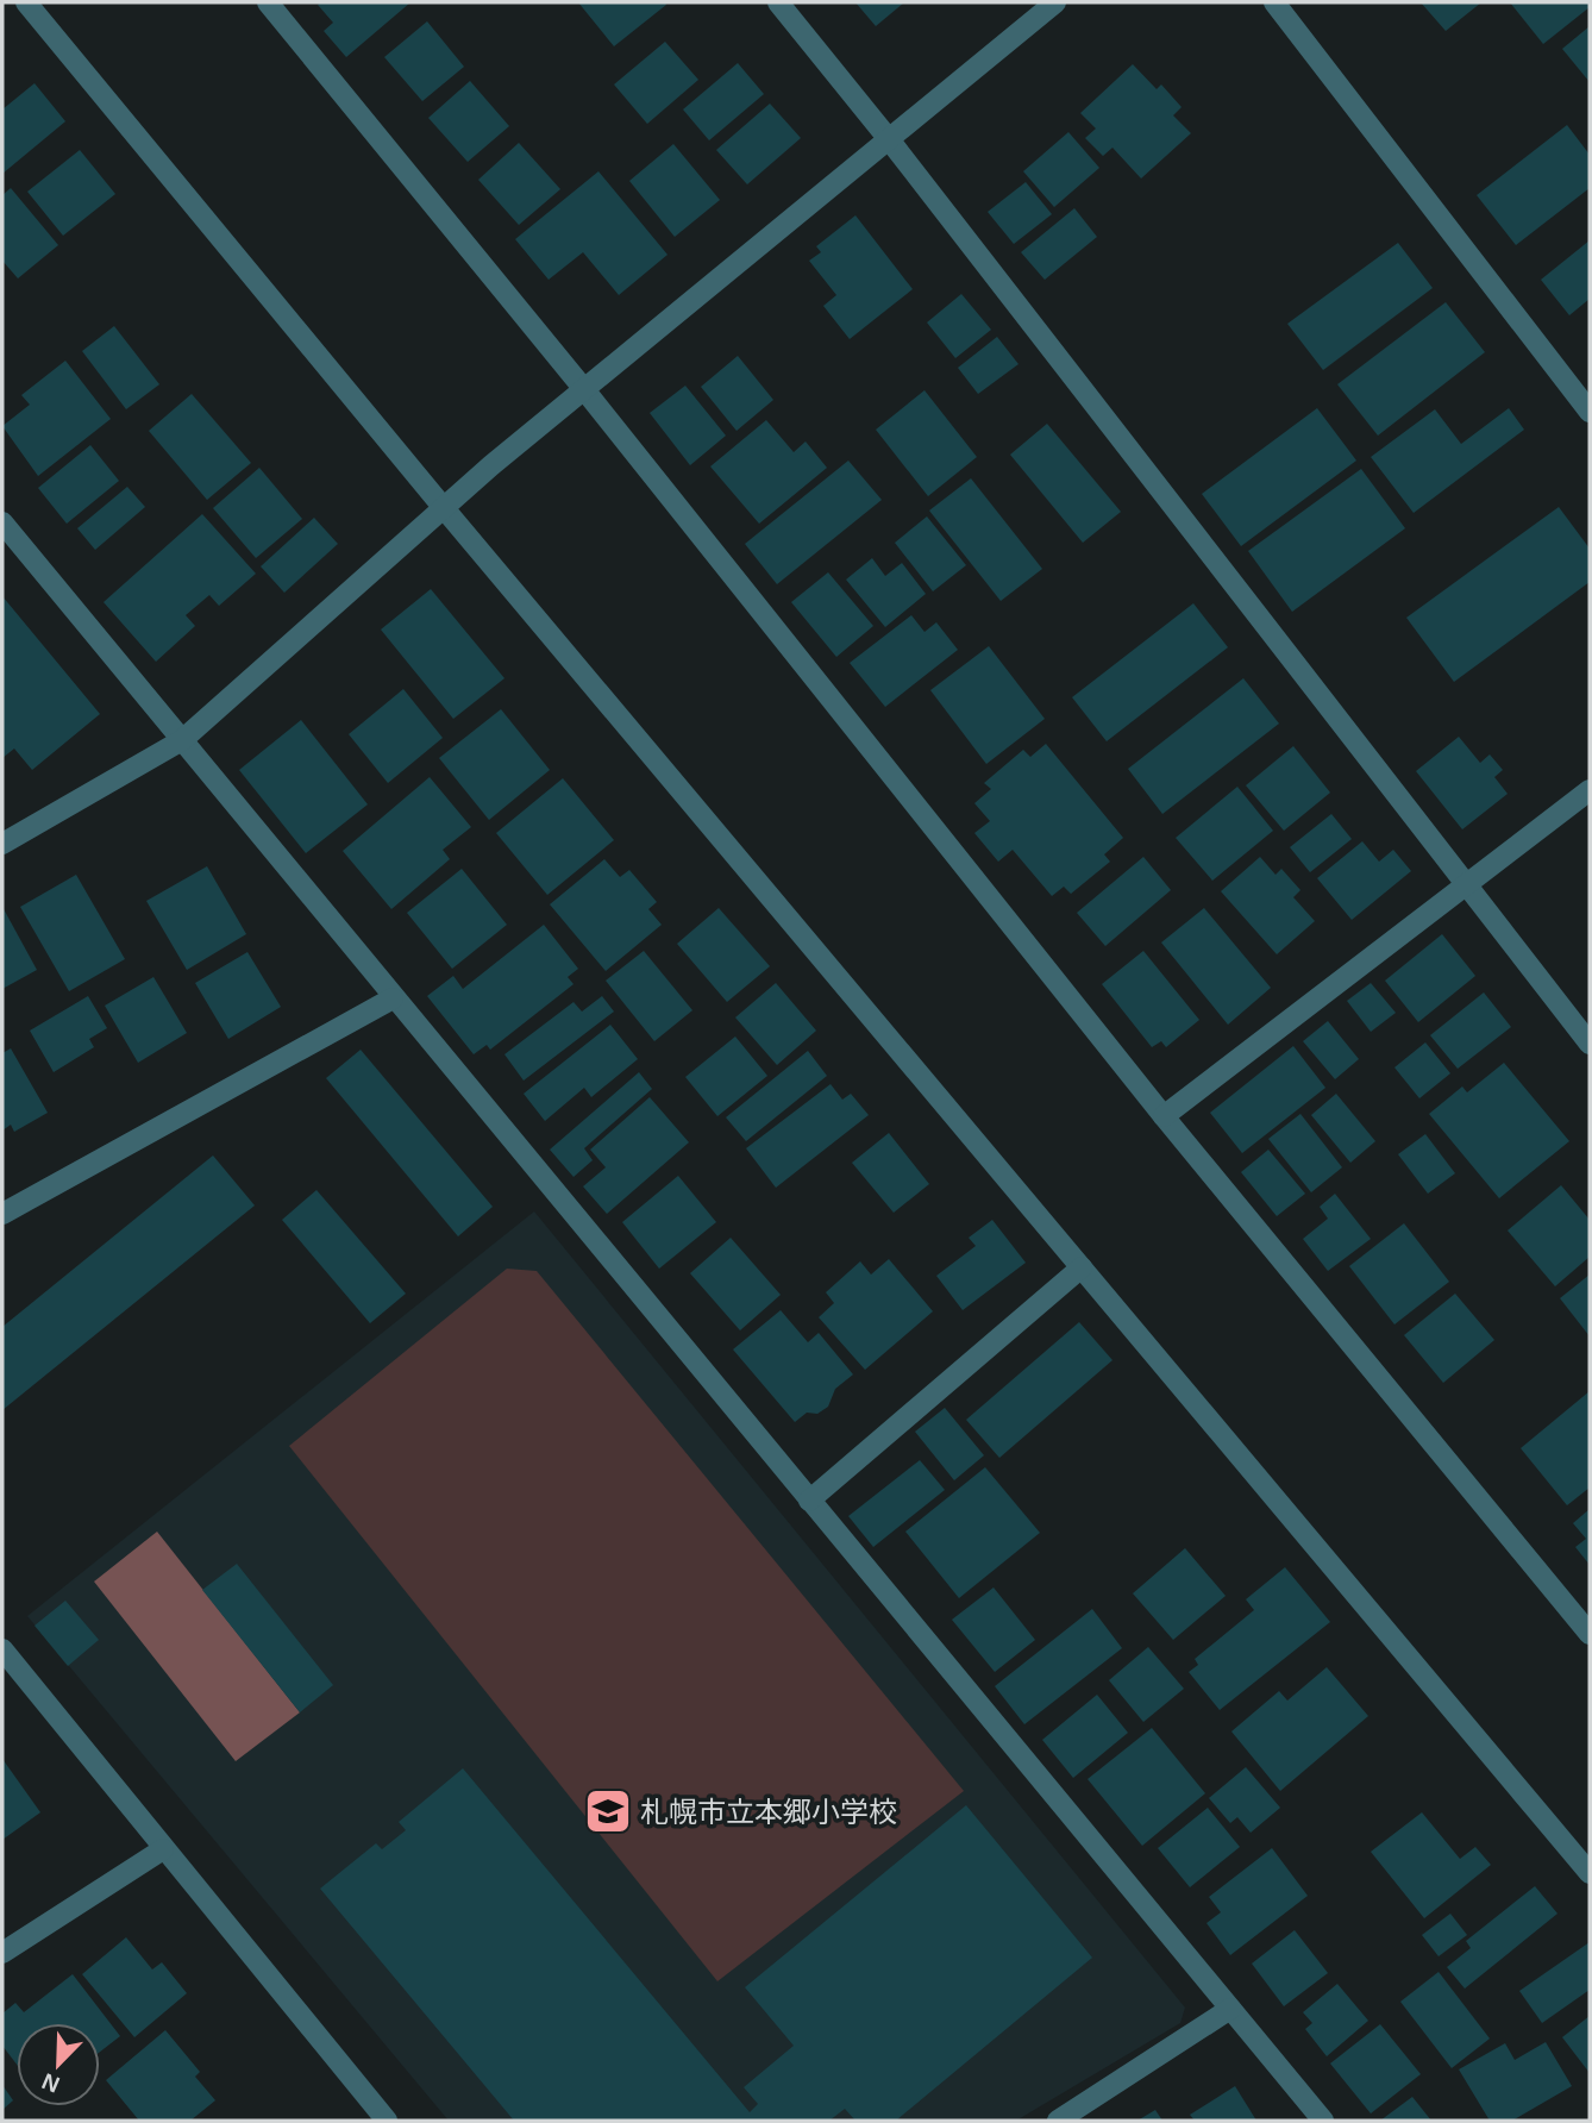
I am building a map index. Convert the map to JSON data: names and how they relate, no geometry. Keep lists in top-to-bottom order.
{
  "places": {
    "school or university": ["札幌市立本郷小学校"]
  },
  "north": "bottom left"
}
